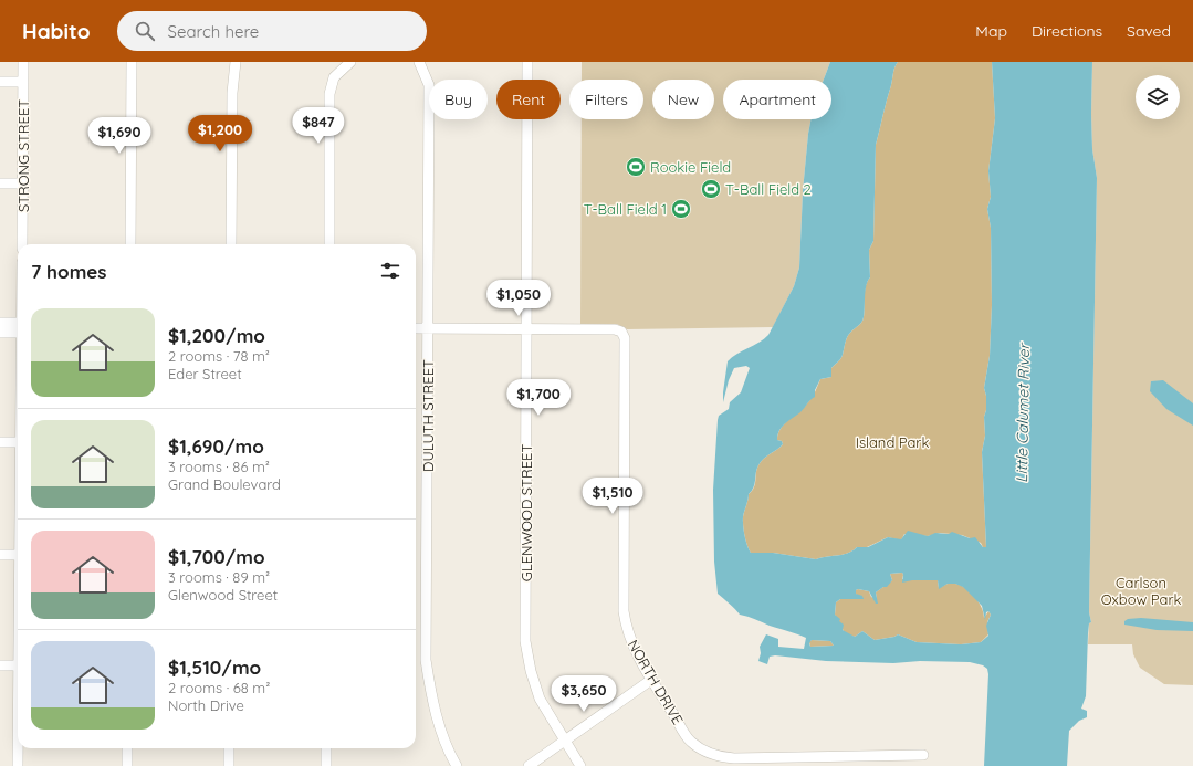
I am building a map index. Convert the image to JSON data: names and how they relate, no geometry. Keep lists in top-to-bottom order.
{
  "streets": {
    "street": [
      "STRONG STREET",
      "DULUTH STREET",
      "GLENWOOD STREET",
      "NORTH DRIVE"
    ]
  },
  "crossings": [
    ["GLENWOOD STREET", "NORTH DRIVE"]
  ],
  "water": ["Little Calumet River"],
  "parks": ["Island Park", "Carlson Oxbow Park"],
  "places": {
    "sports": ["Rookie Field", "T-Ball Field 2", "T-Ball Field 1"]
  },
  "page": {
    "header": "Habito",
    "search": "Search here",
    "nav": ["Map", "Directions", "Saved"],
    "chip": [
      "Buy",
      "Rent",
      "Filters",
      "New",
      "Apartment"
    ],
    "price": [
      "$847",
      "$1,200",
      "$1,690",
      "$1,050",
      "$1,700",
      "$1,510",
      "$3,650"
    ],
    "heading": "7 homes",
    "list": [
      {
        "name": "$1,200/mo",
        "note": "2 rooms · 78 m² · Eder Street"
      },
      {
        "name": "$1,690/mo",
        "note": "3 rooms · 86 m² · Grand Boulevard"
      },
      {
        "name": "$1,700/mo",
        "note": "3 rooms · 89 m² · Glenwood Street"
      },
      {
        "name": "$1,510/mo",
        "note": "2 rooms · 68 m² · North Drive"
      }
    ]
  }
}
